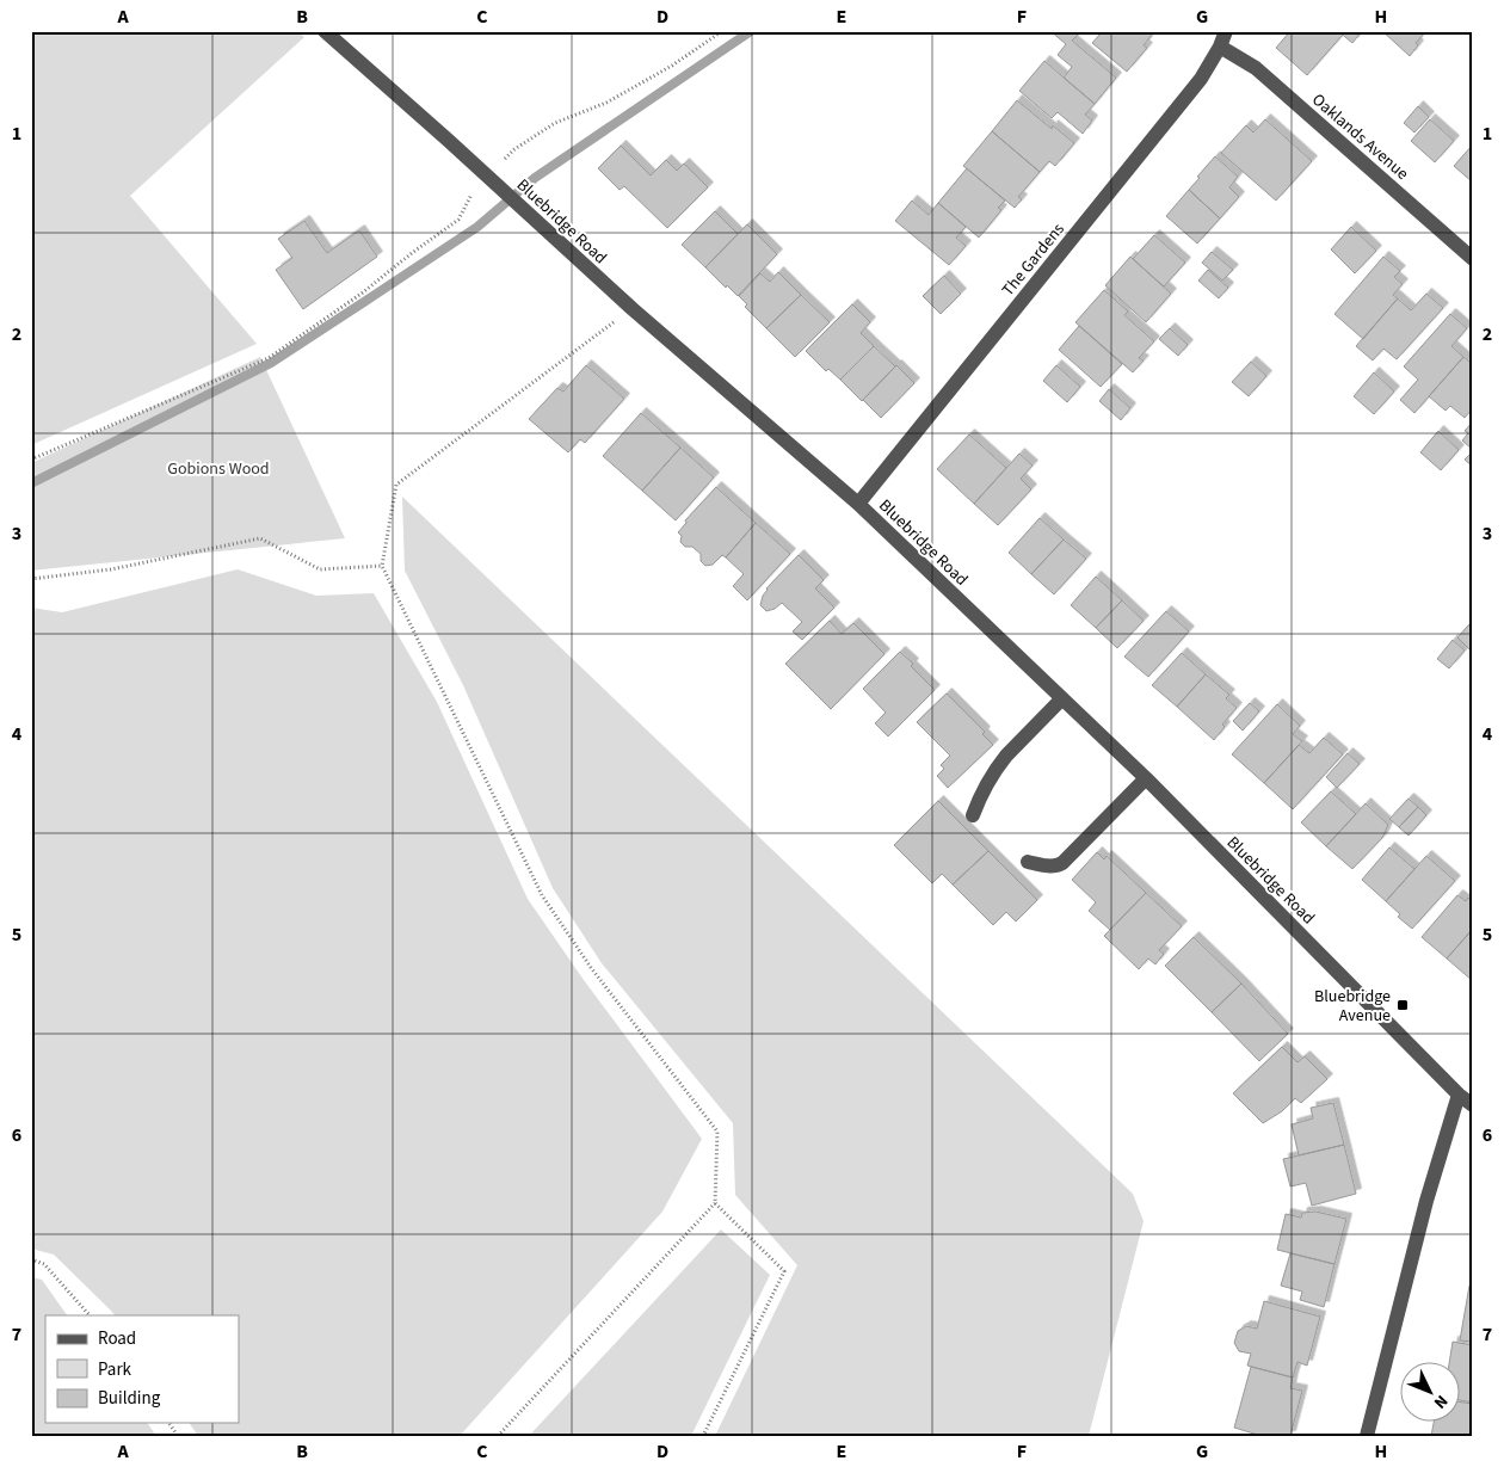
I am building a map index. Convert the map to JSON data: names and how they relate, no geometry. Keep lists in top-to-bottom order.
{
  "streets": {
    "street": ["Oaklands Avenue", "Bluebridge Road", "The Gardens"]
  },
  "crossings": [
    ["Oaklands Avenue", "The Gardens"],
    ["Bluebridge Road", "The Gardens"]
  ],
  "parks": ["Gobions Wood"],
  "places": {
    "transit": ["Bluebridge Avenue"]
  },
  "legend": ["Road", "Park", "Building"],
  "north": "bottom right",
  "grid": {
    "columns": [
      "A",
      "B",
      "C",
      "D",
      "E",
      "F",
      "G",
      "H"
    ],
    "rows": [
      "1",
      "2",
      "3",
      "4",
      "5",
      "6",
      "7"
    ]
  }
}
